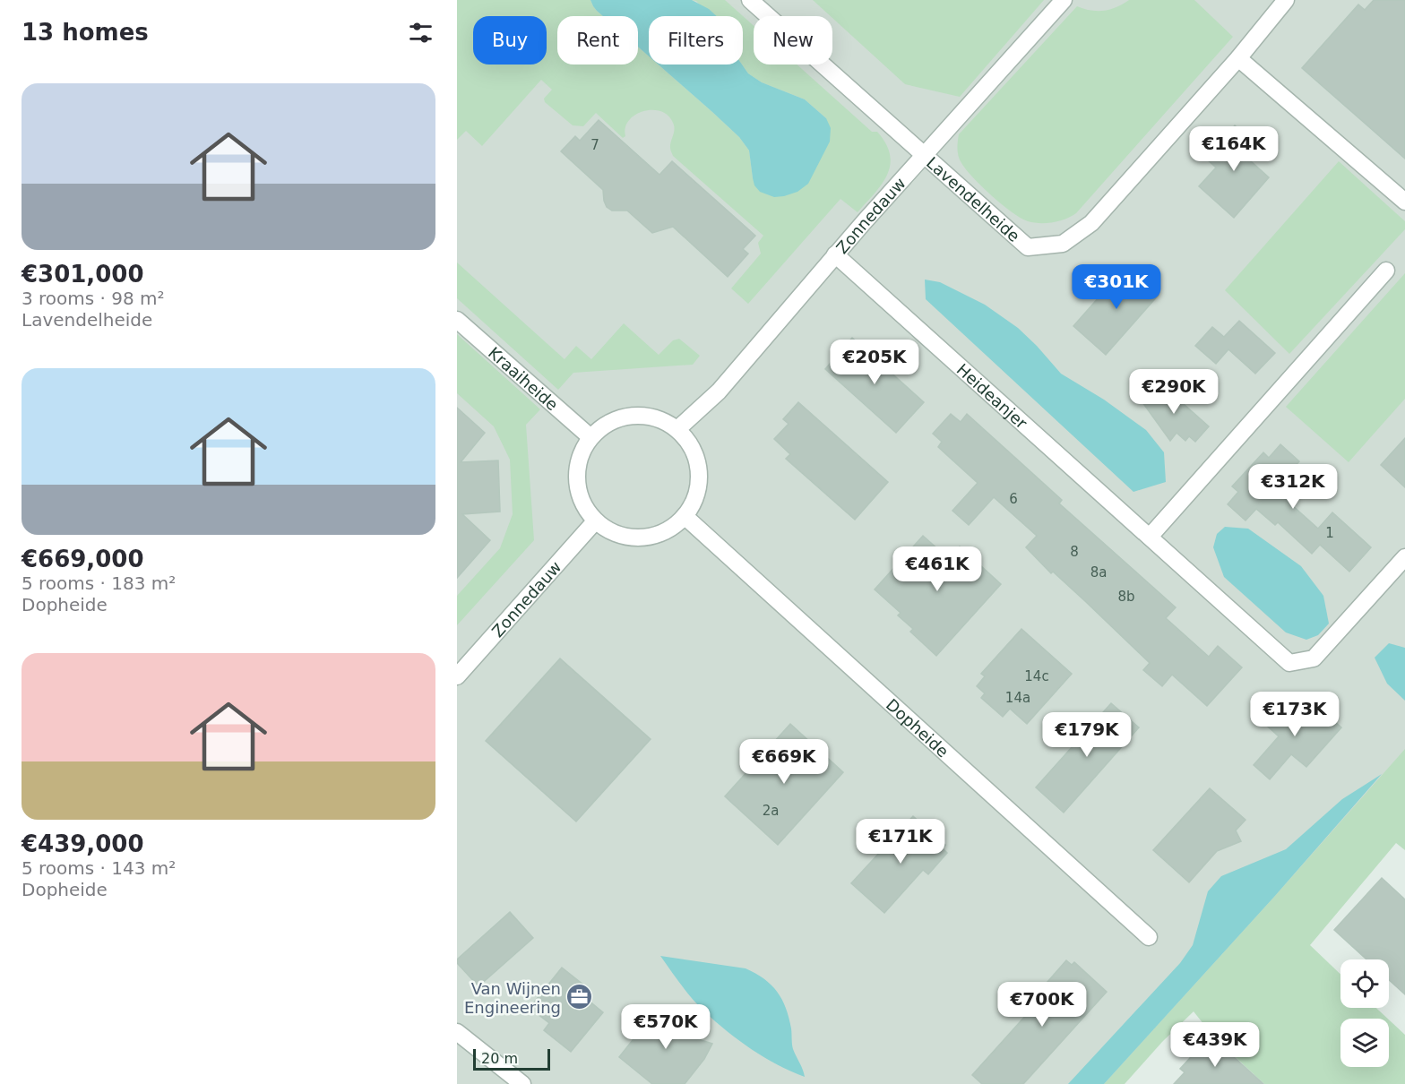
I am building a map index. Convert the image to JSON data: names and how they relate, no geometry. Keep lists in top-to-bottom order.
{
  "streets": {
    "street": [
      "Lavendelheide",
      "Zonnedauw",
      "Kraaiheide",
      "Heideanjer",
      "Dopheide"
    ]
  },
  "crossings": [
    ["Lavendelheide", "Zonnedauw"],
    ["Zonnedauw", "Kraaiheide"],
    ["Zonnedauw", "Heideanjer"],
    ["Zonnedauw", "Dopheide"],
    ["Kraaiheide", "Dopheide"]
  ],
  "places": {
    "office": ["Van Wijnen Engineering"]
  },
  "house_numbers": [
    "7",
    "6",
    "1",
    "8",
    "8a",
    "8b",
    "14c",
    "14a",
    "2a"
  ],
  "scale_bar": "20 m",
  "page": {
    "heading": "13 homes",
    "chip": [
      "Buy",
      "Rent",
      "Filters",
      "New"
    ],
    "list": [
      {
        "name": "€301,000",
        "note": "3 rooms · 98 m² · Lavendelheide"
      },
      {
        "name": "€669,000",
        "note": "5 rooms · 183 m² · Dopheide"
      },
      {
        "name": "€439,000",
        "note": "5 rooms · 143 m² · Dopheide"
      }
    ],
    "price": [
      "€164K",
      "€301K",
      "€205K",
      "€290K",
      "€312K",
      "€461K",
      "€173K",
      "€179K",
      "€669K",
      "€171K",
      "€700K",
      "€570K",
      "€439K"
    ],
    "scale": "20 m"
  }
}
